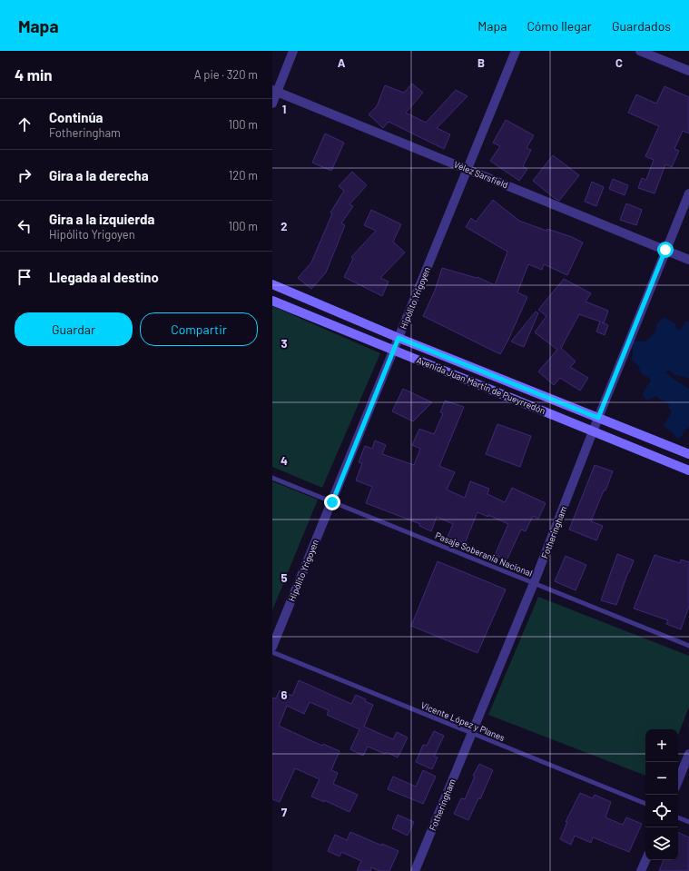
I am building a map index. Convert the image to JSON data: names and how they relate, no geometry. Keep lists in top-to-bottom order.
{
  "streets": {
    "main road": ["Avenida Juan Martin de Pueyrredón"],
    "street": ["Vélez Sarsfield", "Hipólito Yrigoyen", "Fotheringham"],
    "lane": ["Pasaje Soberania Nacional", "Vicente López y Planes"]
  },
  "crossings": [
    ["Vélez Sarsfield", "Hipólito Yrigoyen"],
    ["Vélez Sarsfield", "Fotheringham"],
    ["Hipólito Yrigoyen", "Avenida Juan Martin de Pueyrredón"],
    ["Hipólito Yrigoyen", "Pasaje Soberania Nacional"],
    ["Avenida Juan Martin de Pueyrredón", "Fotheringham"],
    ["Fotheringham", "Pasaje Soberania Nacional"],
    ["Fotheringham", "Vicente López y Planes"]
  ],
  "page": {
    "header": "Mapa",
    "nav": ["Mapa", "Cómo llegar", "Guardados"],
    "heading": ["4 min", "A pie · 320 m"],
    "list": [
      ["Continúa", "Fotheringham", "100 m"],
      ["Gira a la derecha", "120 m"],
      ["Gira a la izquierda", "Hipólito Yrigoyen", "100 m"],
      "Llegada al destino"
    ],
    "buttons": ["Guardar", "Compartir"],
    "map_buttons": ["+", "−"]
  },
  "grid": {
    "columns": ["A", "B", "C"],
    "rows": [
      "1",
      "2",
      "3",
      "4",
      "5",
      "6",
      "7"
    ]
  }
}
